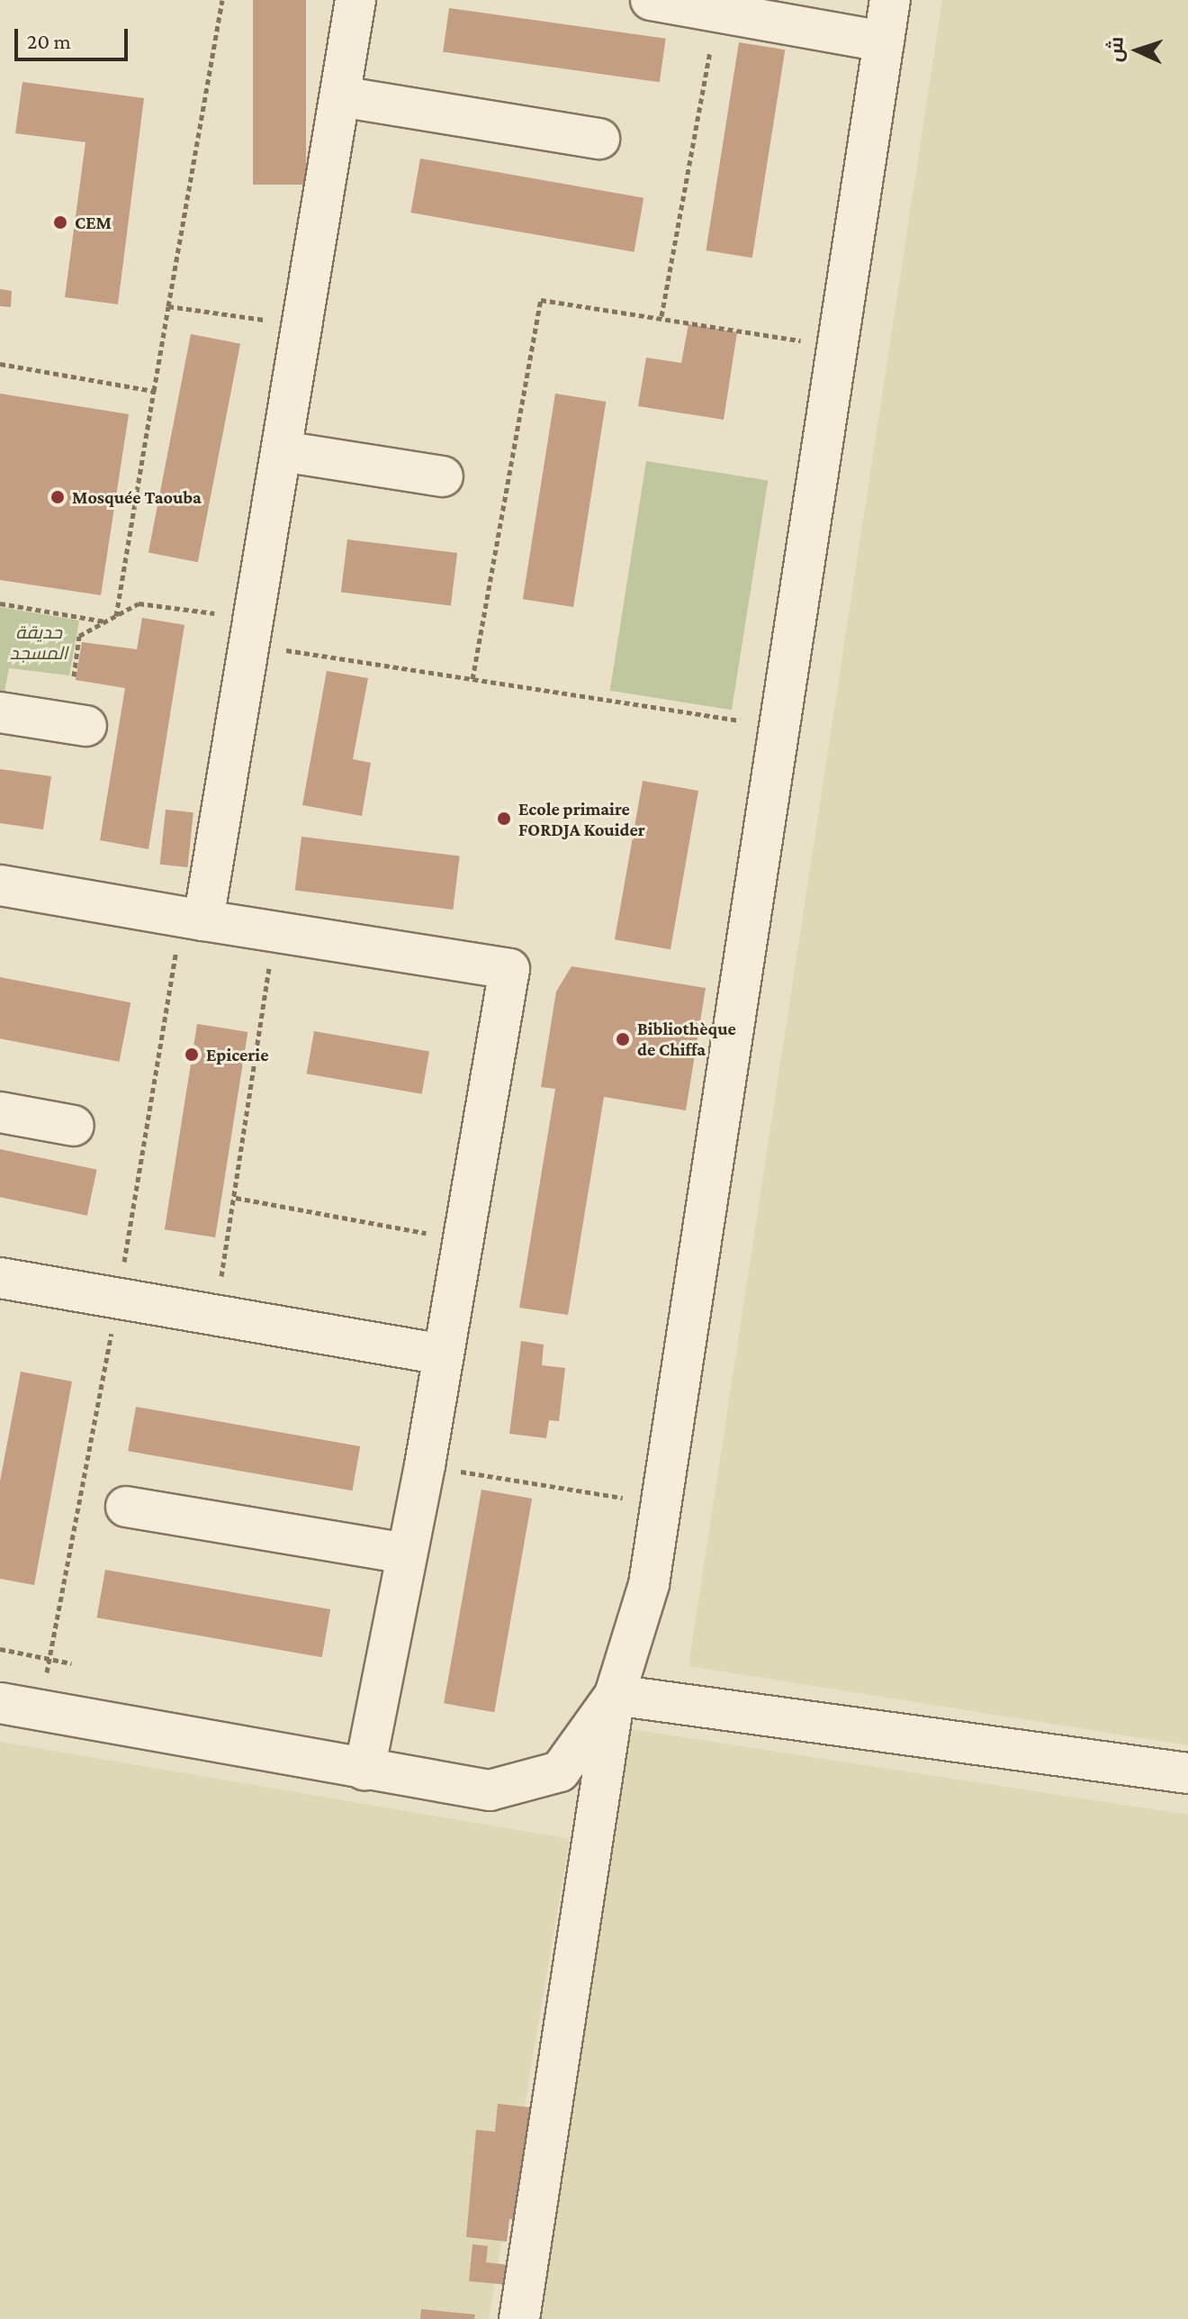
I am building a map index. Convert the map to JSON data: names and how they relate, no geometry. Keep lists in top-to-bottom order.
{
  "parks": ["حديقة المسجد"],
  "places": [
    "CEM",
    "Mosquée Taouba",
    "Ecole primaire FORDJA Kouider",
    "Bibliothèque de Chiffa",
    "Epicerie"
  ],
  "scale_bar": "20 m",
  "north": "left"
}
